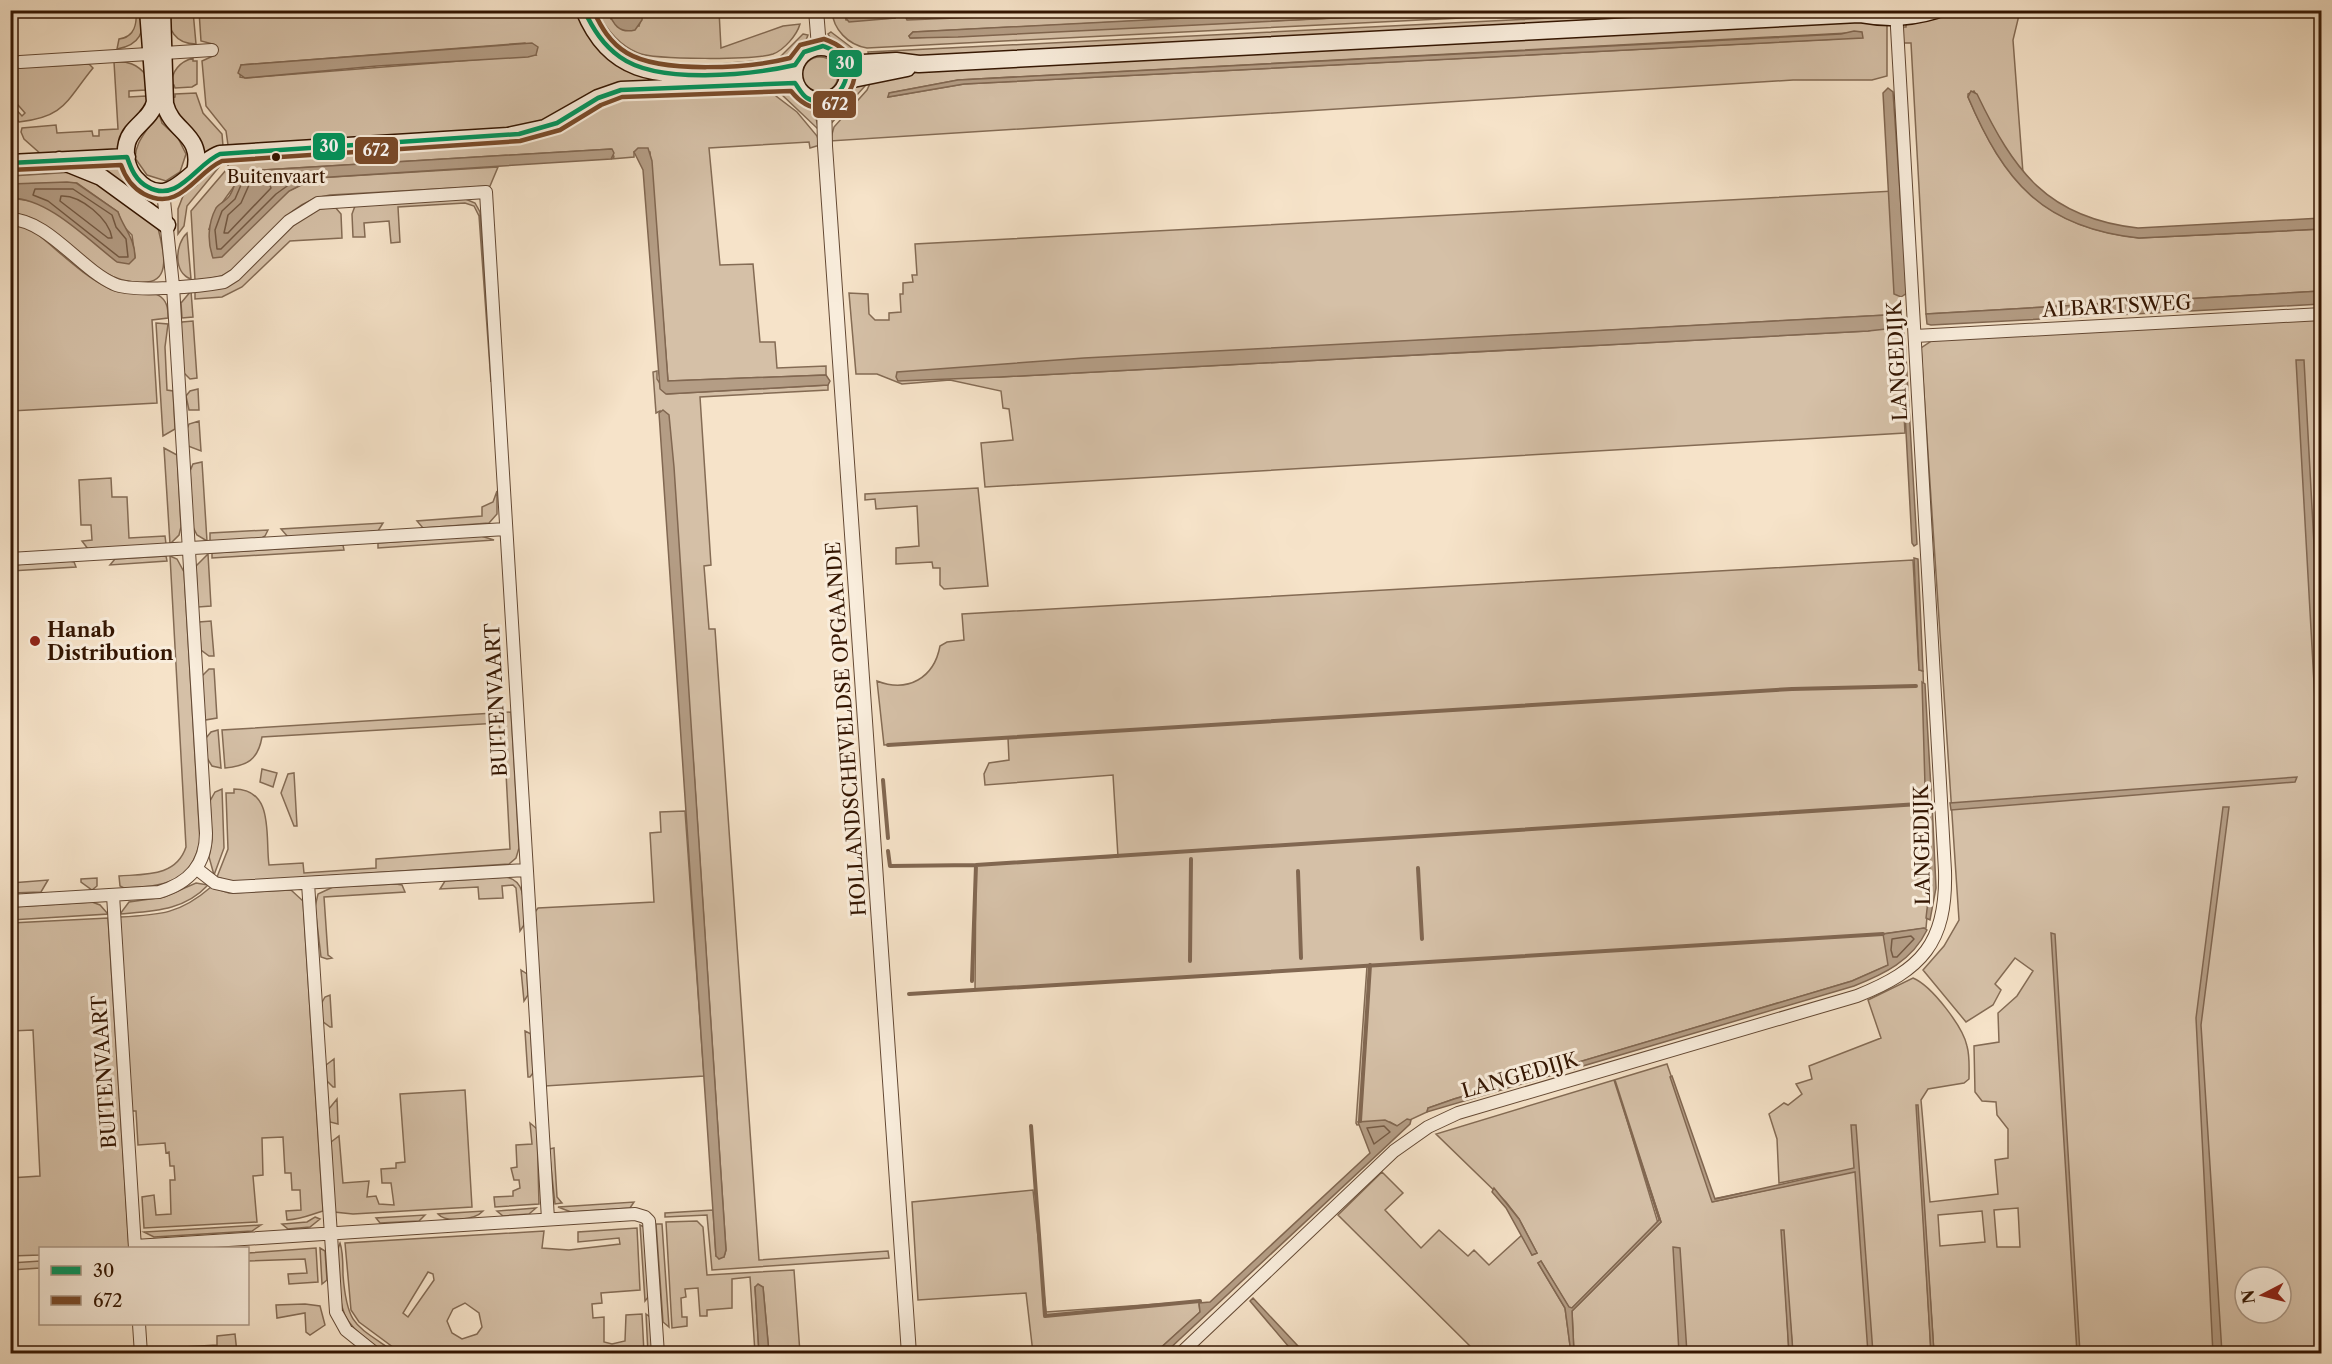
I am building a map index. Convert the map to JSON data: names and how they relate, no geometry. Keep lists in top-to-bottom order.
{
  "streets": {
    "street": [
      "ALBARTSWEG",
      "LANGEDIJK",
      "BUITENVAART",
      "HOLLANDSCHEVELDSE OPGAANDE"
    ]
  },
  "crossings": [
    ["ALBARTSWEG", "LANGEDIJK"]
  ],
  "places": ["Buitenvaart", "Hanab Distribution"],
  "lines": ["transit line 30", "transit line 672"],
  "legend": ["30", "672"],
  "north": "left"
}
